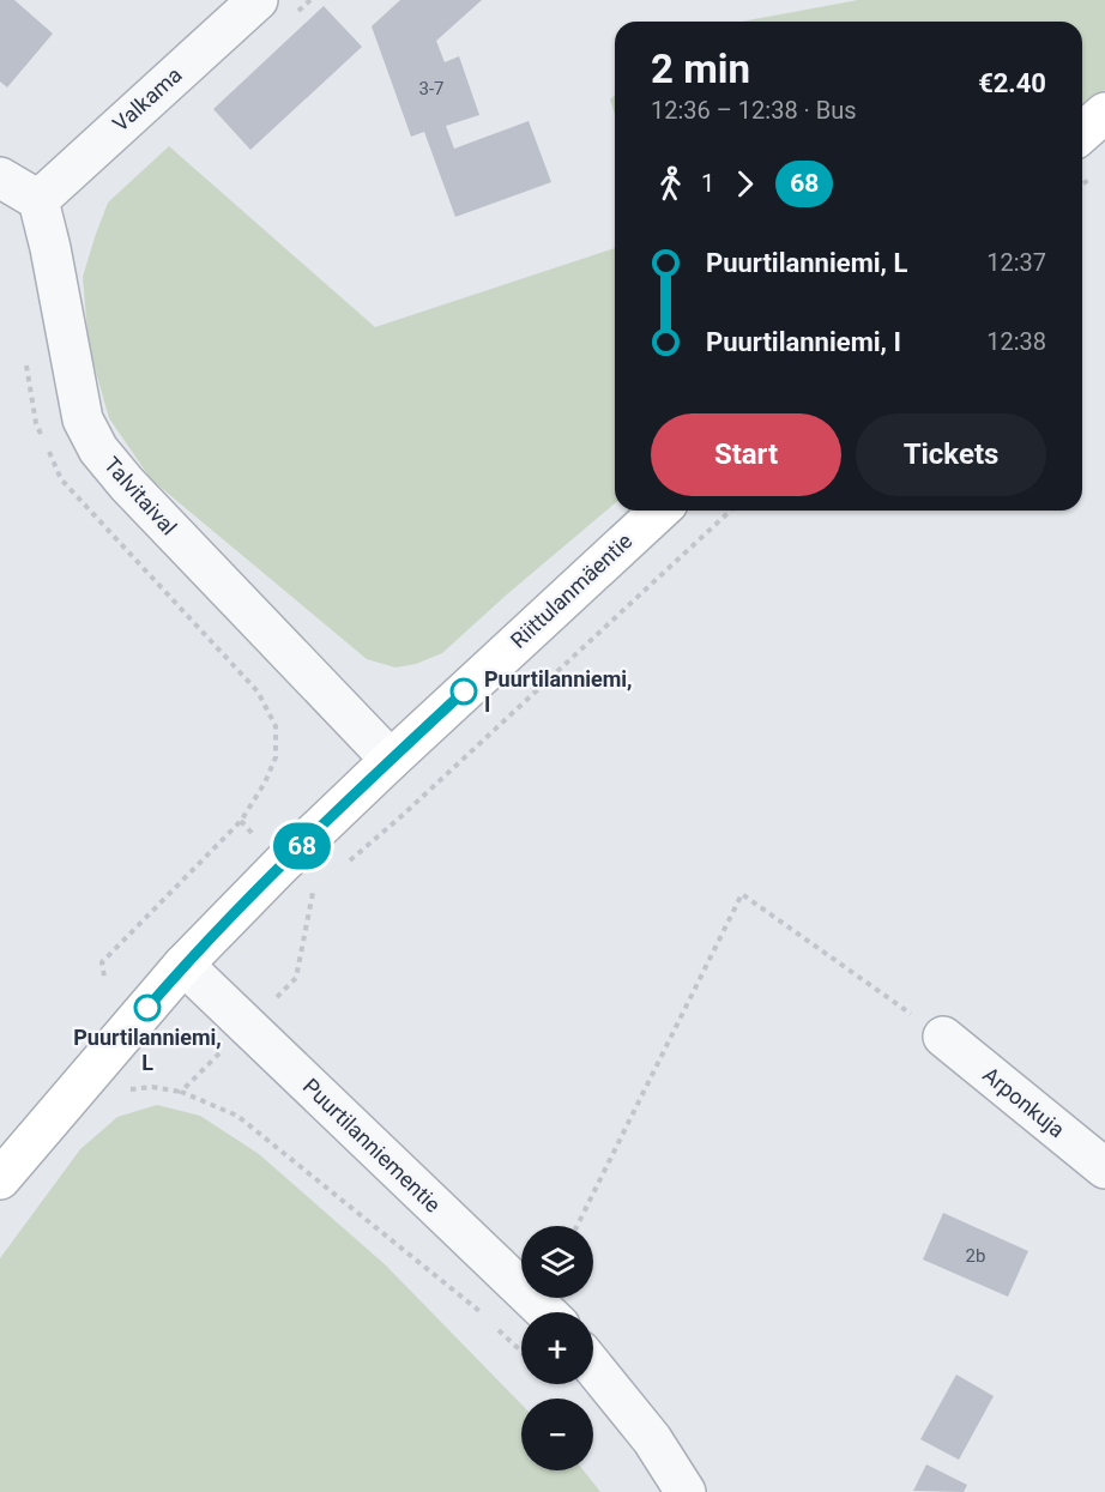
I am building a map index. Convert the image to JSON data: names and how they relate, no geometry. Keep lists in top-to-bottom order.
{
  "streets": {
    "street": [
      "Valkama",
      "Talvitaival",
      "Riittulanmäentie",
      "Arponkuja",
      "Puurtilanniementie"
    ]
  },
  "crossings": [
    ["Valkama", "Talvitaival"],
    ["Talvitaival", "Riittulanmäentie"],
    ["Riittulanmäentie", "Puurtilanniementie"]
  ],
  "places": ["Puurtilanniemi, I", "Puurtilanniemi, L"],
  "lines": ["bus line 68"],
  "house_numbers": ["3-7", "2b"],
  "page": {
    "on_map": "68",
    "heading": ["2 min", "12:36 – 12:38 · Bus", "€2.40"],
    "legs": ["1", "68"],
    "list": [
      {
        "name": "Puurtilanniemi, L",
        "value": "12:37"
      },
      {
        "name": "Puurtilanniemi, I",
        "value": "12:38"
      }
    ],
    "buttons": ["Start", "Tickets"],
    "map_buttons": ["+", "−"]
  }
}
